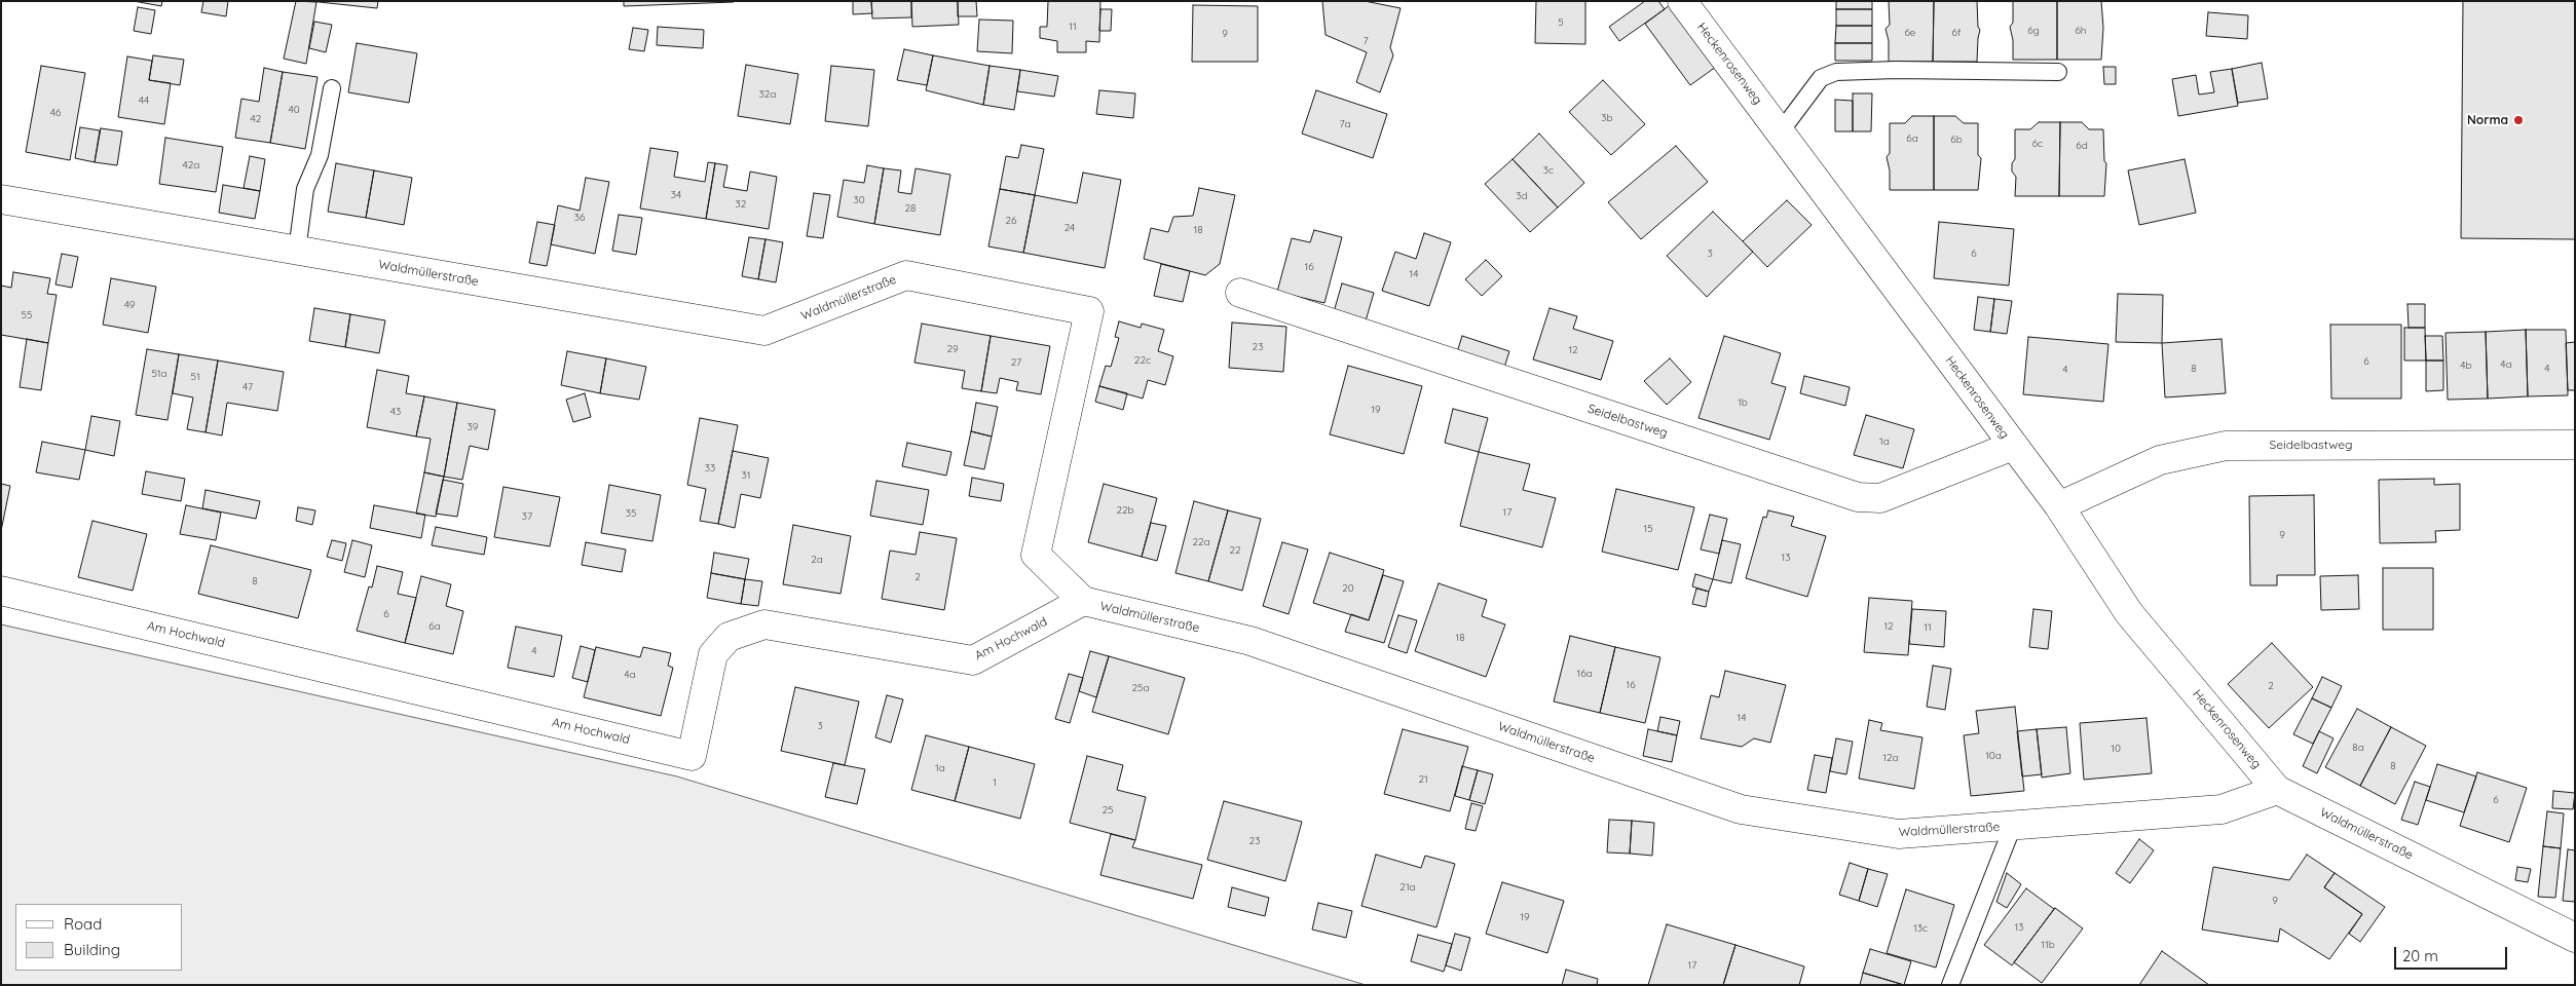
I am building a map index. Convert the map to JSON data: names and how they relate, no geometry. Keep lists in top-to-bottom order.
{
  "streets": {
    "street": [
      "Heckenrosenweg",
      "Waldmüllerstraße",
      "Seidelbastweg",
      "Am Hochwald"
    ]
  },
  "crossings": [
    ["Heckenrosenweg", "Waldmüllerstraße"],
    ["Heckenrosenweg", "Seidelbastweg"],
    ["Waldmüllerstraße", "Am Hochwald"]
  ],
  "places": ["Norma"],
  "house_numbers": [
    "5",
    "11",
    "6g",
    "6h",
    "6e",
    "6f",
    "9",
    "7",
    "32a",
    "44",
    "40",
    "46",
    "3b",
    "42",
    "7a",
    "6a",
    "6b",
    "6c",
    "6d",
    "42a",
    "3c",
    "34",
    "3d",
    "30",
    "32",
    "28",
    "36",
    "26",
    "24",
    "18",
    "3",
    "6",
    "16",
    "14",
    "49",
    "55",
    "23",
    "29",
    "12",
    "22c",
    "6",
    "27",
    "4a",
    "4b",
    "8",
    "4",
    "4",
    "51a",
    "51",
    "47",
    "1b",
    "19",
    "43",
    "39",
    "1a",
    "33",
    "31",
    "22b",
    "17",
    "35",
    "37",
    "15",
    "9",
    "22a",
    "22",
    "13",
    "2a",
    "2",
    "8",
    "20",
    "6",
    "6a",
    "12",
    "11",
    "18",
    "4",
    "16a",
    "4a",
    "16",
    "2",
    "25a",
    "14",
    "3",
    "8a",
    "10",
    "10a",
    "12a",
    "8",
    "1a",
    "21",
    "1",
    "6",
    "25",
    "23",
    "21a",
    "9",
    "19",
    "13",
    "13c",
    "11b",
    "17"
  ],
  "legend": ["Road", "Building"],
  "scale_bar": "20 m"
}
